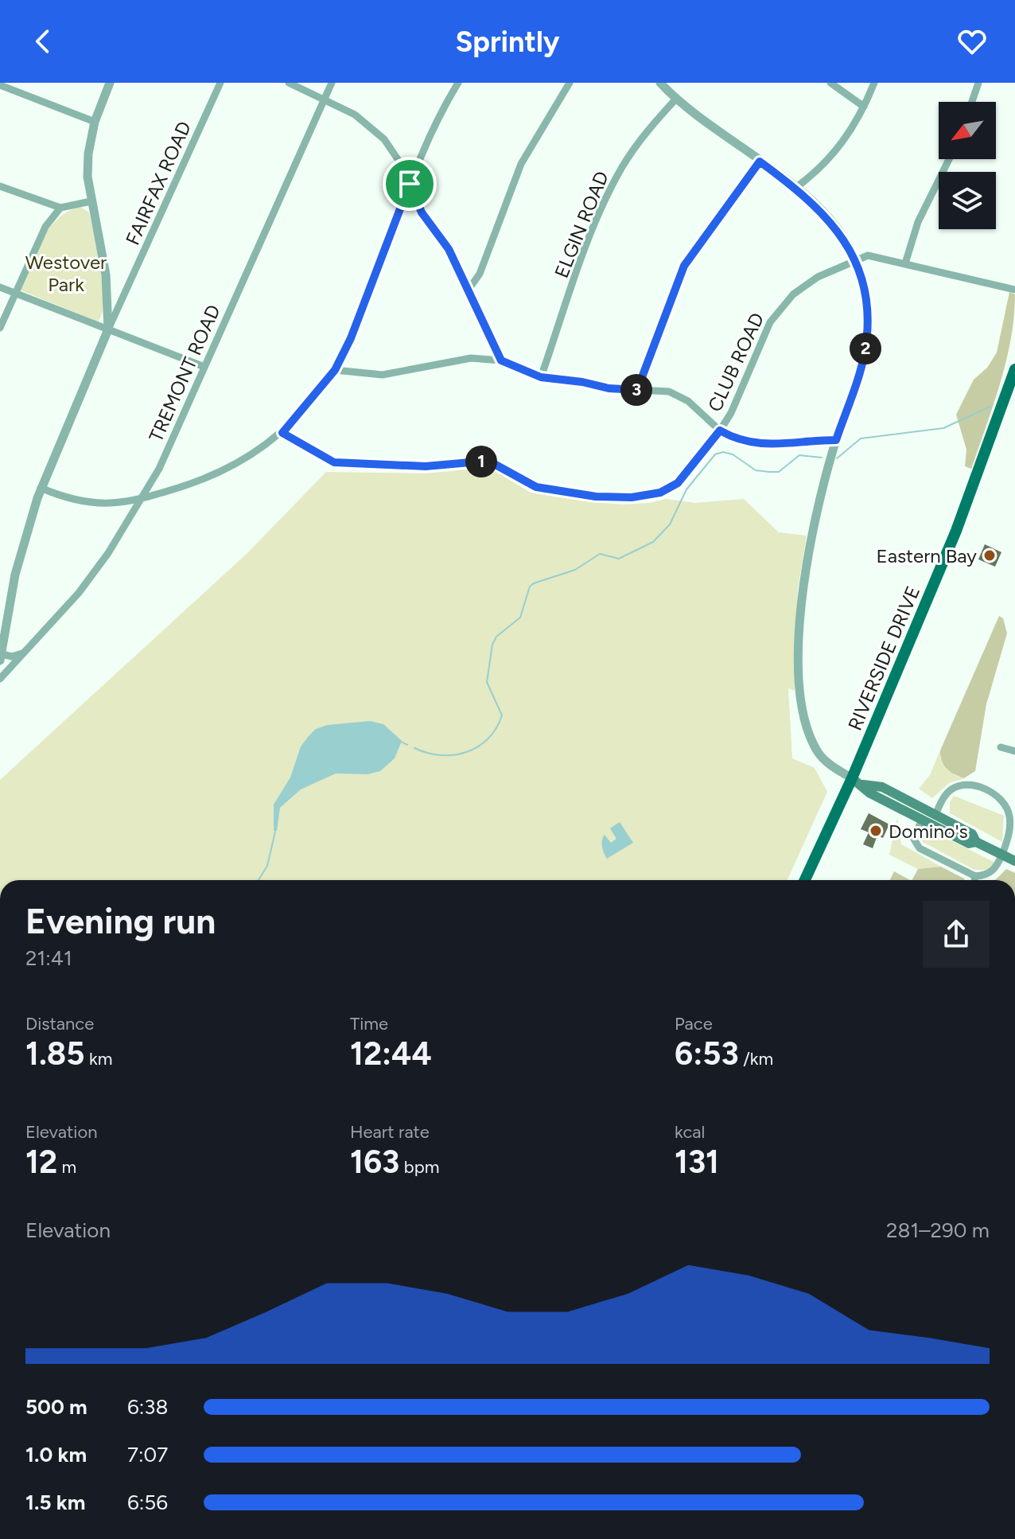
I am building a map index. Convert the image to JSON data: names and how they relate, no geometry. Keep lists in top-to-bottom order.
{
  "streets": {
    "main road": ["RIVERSIDE DRIVE"],
    "street": [
      "FAIRFAX ROAD",
      "ELGIN ROAD",
      "CLUB ROAD",
      "TREMONT ROAD"
    ]
  },
  "parks": ["Westover Park"],
  "places": ["Eastern Bay", "Domino's"],
  "north": "bottom left",
  "page": {
    "header": "Sprintly",
    "pins": ["2", "3", "1"],
    "heading": ["Evening run", "21:41"],
    "stats": [
      ["Distance", "1.85 km"],
      ["Time", "12:44"],
      ["Pace", "6:53 /km"],
      ["Elevation", "12 m"],
      ["Heart rate", "163 bpm"],
      ["kcal", "131"]
    ],
    "chart": ["Elevation", "281–290 m"],
    "list": [
      {
        "name": "500 m",
        "note": "6:38"
      },
      {
        "name": "1.0 km",
        "note": "7:07"
      },
      {
        "name": "1.5 km",
        "note": "6:56"
      }
    ]
  }
}
